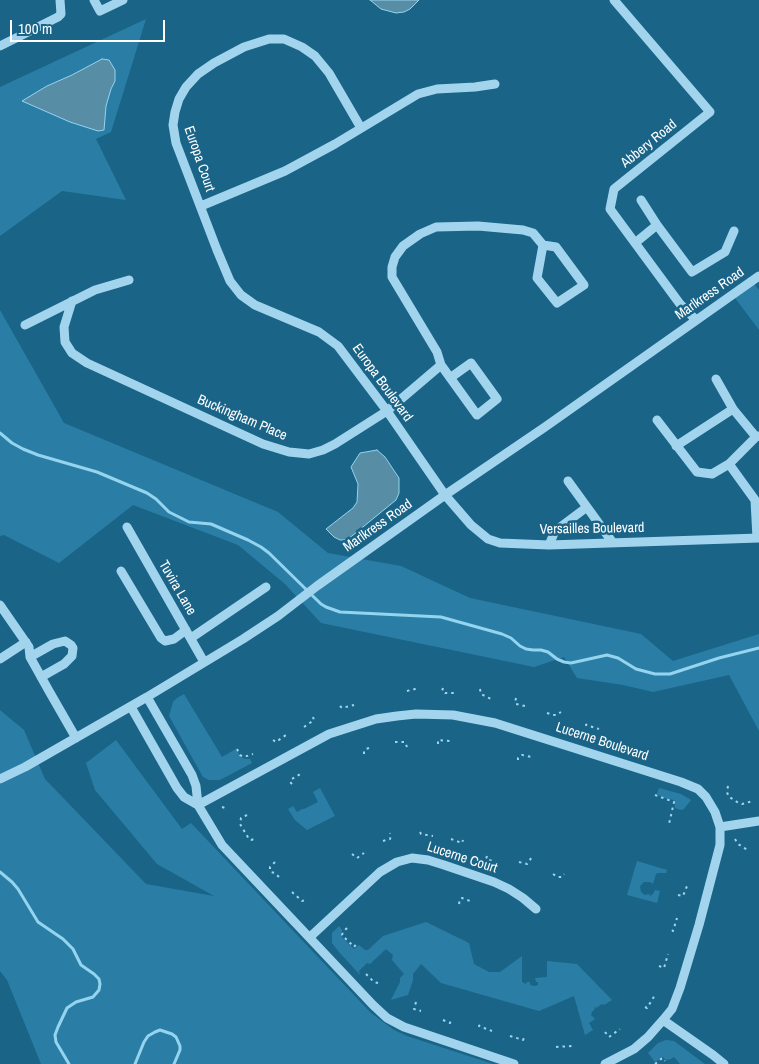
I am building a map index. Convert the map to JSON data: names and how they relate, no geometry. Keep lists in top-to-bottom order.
{
  "streets": {
    "street": [
      "Abbery Road",
      "Europa Court",
      "Marlkress Road",
      "Europa Boulevard",
      "Buckingham Place",
      "Versailles Boulevard",
      "Tuvira Lane",
      "Lucerne Boulevard",
      "Lucerne Court"
    ]
  },
  "crossings": [
    ["Abbery Road", "Marlkress Road"],
    ["Europa Court", "Europa Boulevard"],
    ["Marlkress Road", "Europa Boulevard"],
    ["Marlkress Road", "Versailles Boulevard"],
    ["Marlkress Road", "Tuvira Lane"],
    ["Europa Boulevard", "Buckingham Place"],
    ["Europa Boulevard", "Versailles Boulevard"]
  ],
  "scale_bar": "100 m"
}
